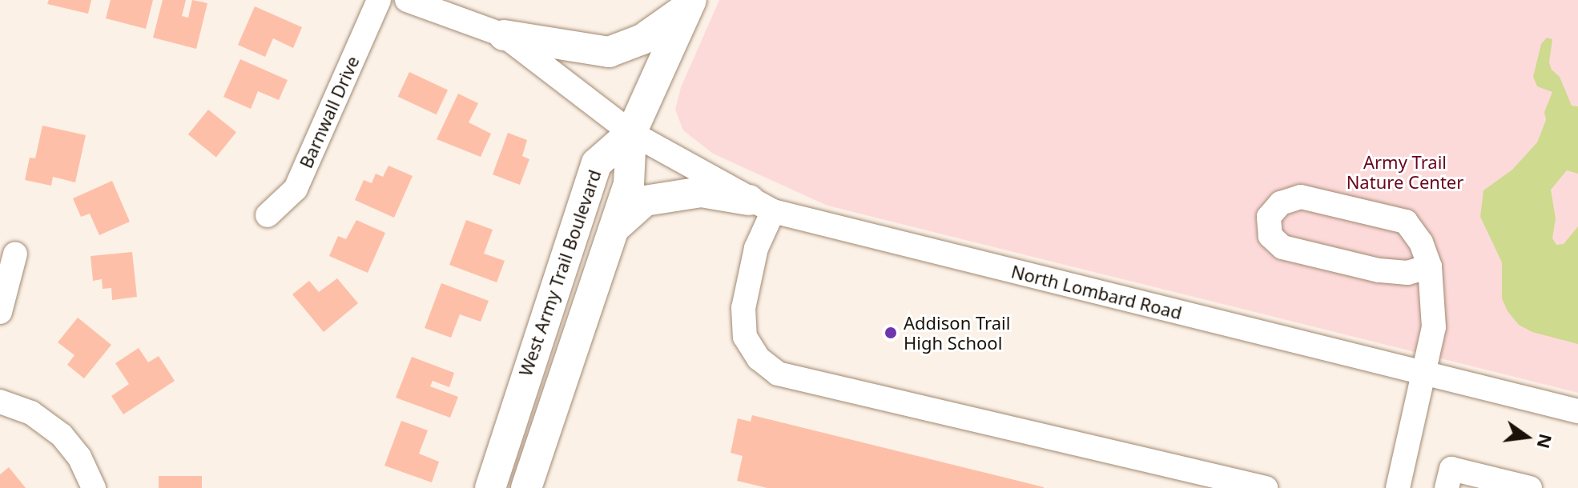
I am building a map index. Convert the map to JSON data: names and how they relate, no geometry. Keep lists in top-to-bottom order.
{
  "streets": {
    "main road": ["West Army Trail Boulevard"],
    "street": ["Barnwall Drive", "North Lombard Road"]
  },
  "crossings": [
    ["West Army Trail Boulevard", "North Lombard Road"]
  ],
  "parks": ["Army Trail Nature Center"],
  "places": ["Addison Trail High School"],
  "north": "right"
}
